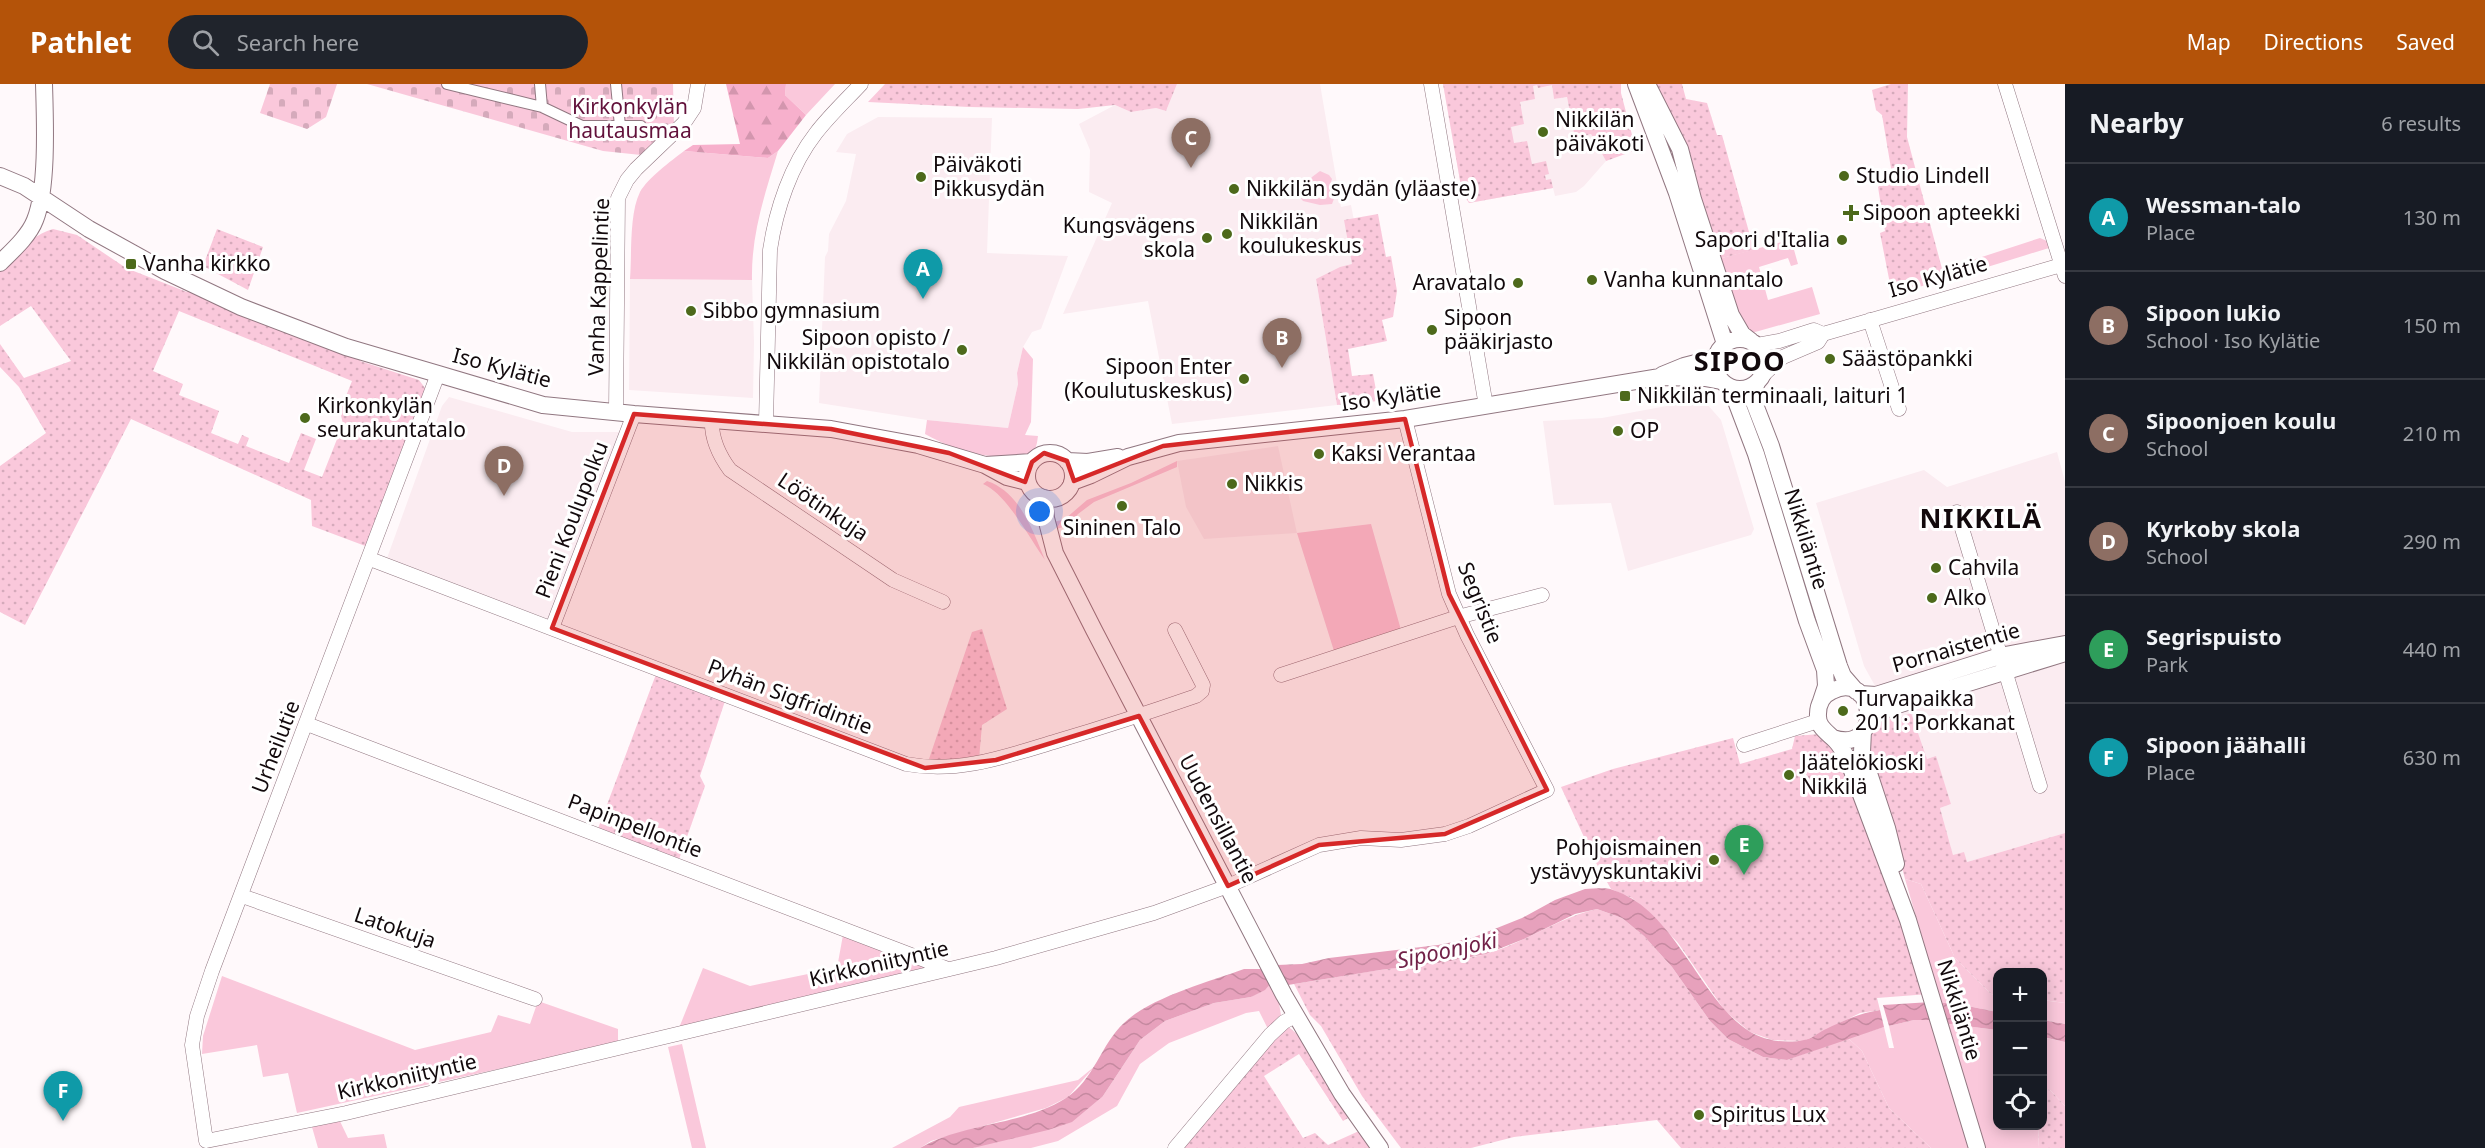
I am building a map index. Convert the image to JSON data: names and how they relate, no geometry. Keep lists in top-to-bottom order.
{
  "streets": {
    "street": [
      "Iso Kylätie",
      "Vanha Kappelintie",
      "Löötinkuja",
      "Pieni Koulupolku",
      "Nikkiläntie",
      "Segristie",
      "Pornaistentie",
      "Pyhän Sigfridintie",
      "Urheilutie",
      "Uudensillantie",
      "Papinpellontie",
      "Latokuja",
      "Kirkkoniityntie"
    ]
  },
  "crossings": [
    ["Iso Kylätie", "Vanha Kappelintie"],
    ["Iso Kylätie", "Löötinkuja"],
    ["Iso Kylätie", "Pieni Koulupolku"],
    ["Iso Kylätie", "Nikkiläntie"],
    ["Iso Kylätie", "Segristie"],
    ["Iso Kylätie", "Urheilutie"],
    ["Iso Kylätie", "Uudensillantie"],
    ["Pieni Koulupolku", "Pyhän Sigfridintie"],
    ["Nikkiläntie", "Pornaistentie"],
    ["Segristie", "Kirkkoniityntie"],
    ["Pyhän Sigfridintie", "Urheilutie"],
    ["Pyhän Sigfridintie", "Uudensillantie"],
    ["Urheilutie", "Papinpellontie"],
    ["Urheilutie", "Latokuja"],
    ["Urheilutie", "Kirkkoniityntie"],
    ["Uudensillantie", "Kirkkoniityntie"],
    ["Papinpellontie", "Kirkkoniityntie"]
  ],
  "districts": ["SIPOO", "NIKKILÄ"],
  "water": ["Sipoonjoki"],
  "parks": ["Kirkonkylän hautausmaa"],
  "places": {
    "other": [
      "Nikkilän päiväkoti",
      "Studio Lindell",
      "Päiväkoti Pikkusydän",
      "Nikkilän sydän (yläaste)",
      "Nikkilän koulukeskus",
      "Kungsvägens skola",
      "Sapori d'Italia",
      "Vanha kunnantalo",
      "Aravatalo",
      "Sibbo gymnasium",
      "Sipoon pääkirjasto",
      "Sipoon opisto / Nikkilän opistotalo",
      "Säästöpankki",
      "Sipoon Enter (Koulutuskeskus)",
      "Kirkonkylän seurakuntatalo",
      "OP",
      "Kaksi Verantaa",
      "Nikkis",
      "Sininen Talo",
      "Cahvila",
      "Alko",
      "Turvapaikka 2011: Porkkanat",
      "Jäätelökioski Nikkilä",
      "Pohjoismainen ystävyyskuntakivi",
      "Spiritus Lux"
    ],
    "health": ["Sipoon apteekki"],
    "transit": ["Vanha kirkko", "Nikkilän terminaali, laituri 1"]
  },
  "page": {
    "header": "Pathlet",
    "search": "Search here",
    "nav": ["Map", "Directions", "Saved"],
    "heading": ["Nearby", "6 results"],
    "pins": [
      "C",
      "A",
      "B",
      "D",
      "E",
      "F"
    ],
    "list": [
      {
        "mark": "A",
        "name": "Wessman-talo",
        "note": "Place",
        "value": "130 m"
      },
      {
        "mark": "B",
        "name": "Sipoon lukio",
        "note": "School · Iso Kylätie",
        "value": "150 m"
      },
      {
        "mark": "C",
        "name": "Sipoonjoen koulu",
        "note": "School",
        "value": "210 m"
      },
      {
        "mark": "D",
        "name": "Kyrkoby skola",
        "note": "School",
        "value": "290 m"
      },
      {
        "mark": "E",
        "name": "Segrispuisto",
        "note": "Park",
        "value": "440 m"
      },
      {
        "mark": "F",
        "name": "Sipoon jäähalli",
        "note": "Place",
        "value": "630 m"
      }
    ],
    "map_buttons": ["+", "−"]
  }
}
